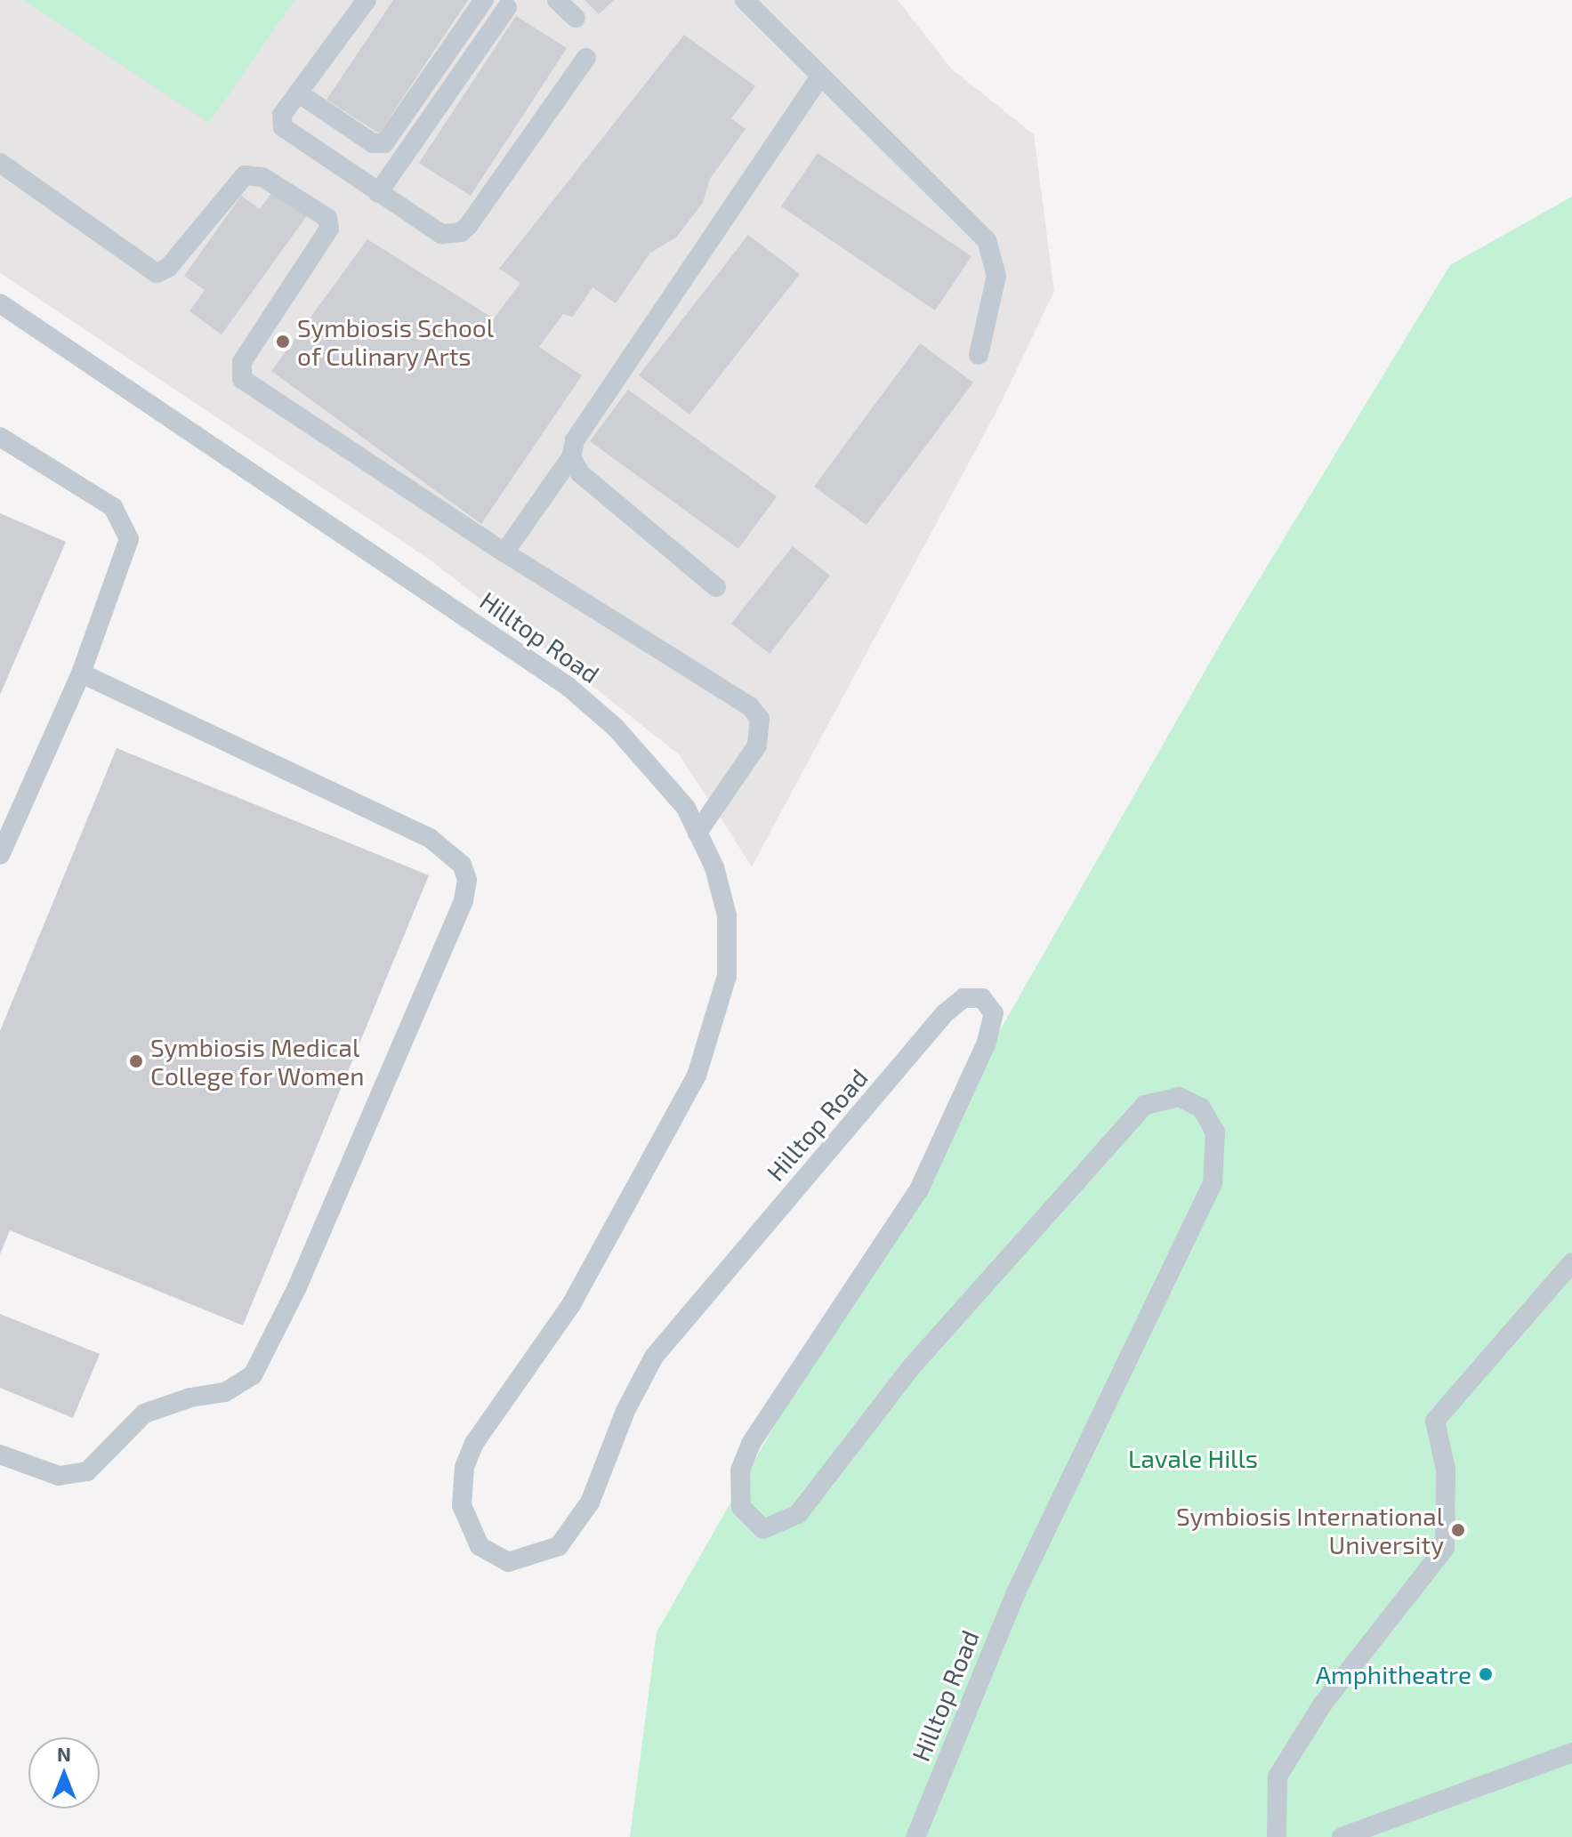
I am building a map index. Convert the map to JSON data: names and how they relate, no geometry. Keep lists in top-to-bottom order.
{
  "streets": {
    "lane": ["Hilltop Road"]
  },
  "parks": ["Lavale Hills"],
  "places": [
    "Symbiosis School of Culinary Arts",
    "Symbiosis Medical College for Women",
    "Symbiosis International University",
    "Amphitheatre"
  ],
  "north": "top"
}
